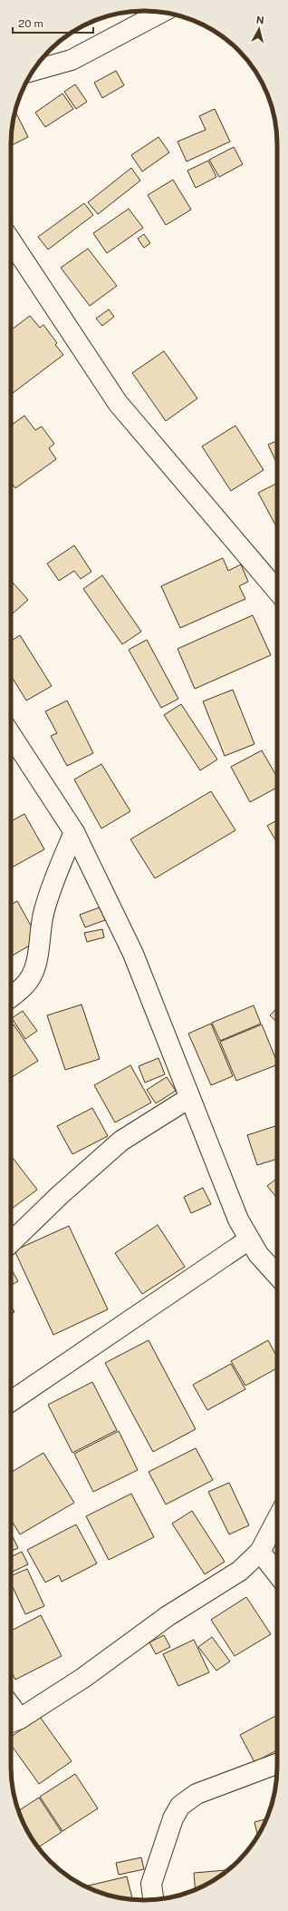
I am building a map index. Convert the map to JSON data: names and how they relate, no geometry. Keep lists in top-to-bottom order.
{
  "scale_bar": "20 m",
  "north": "top"
}
